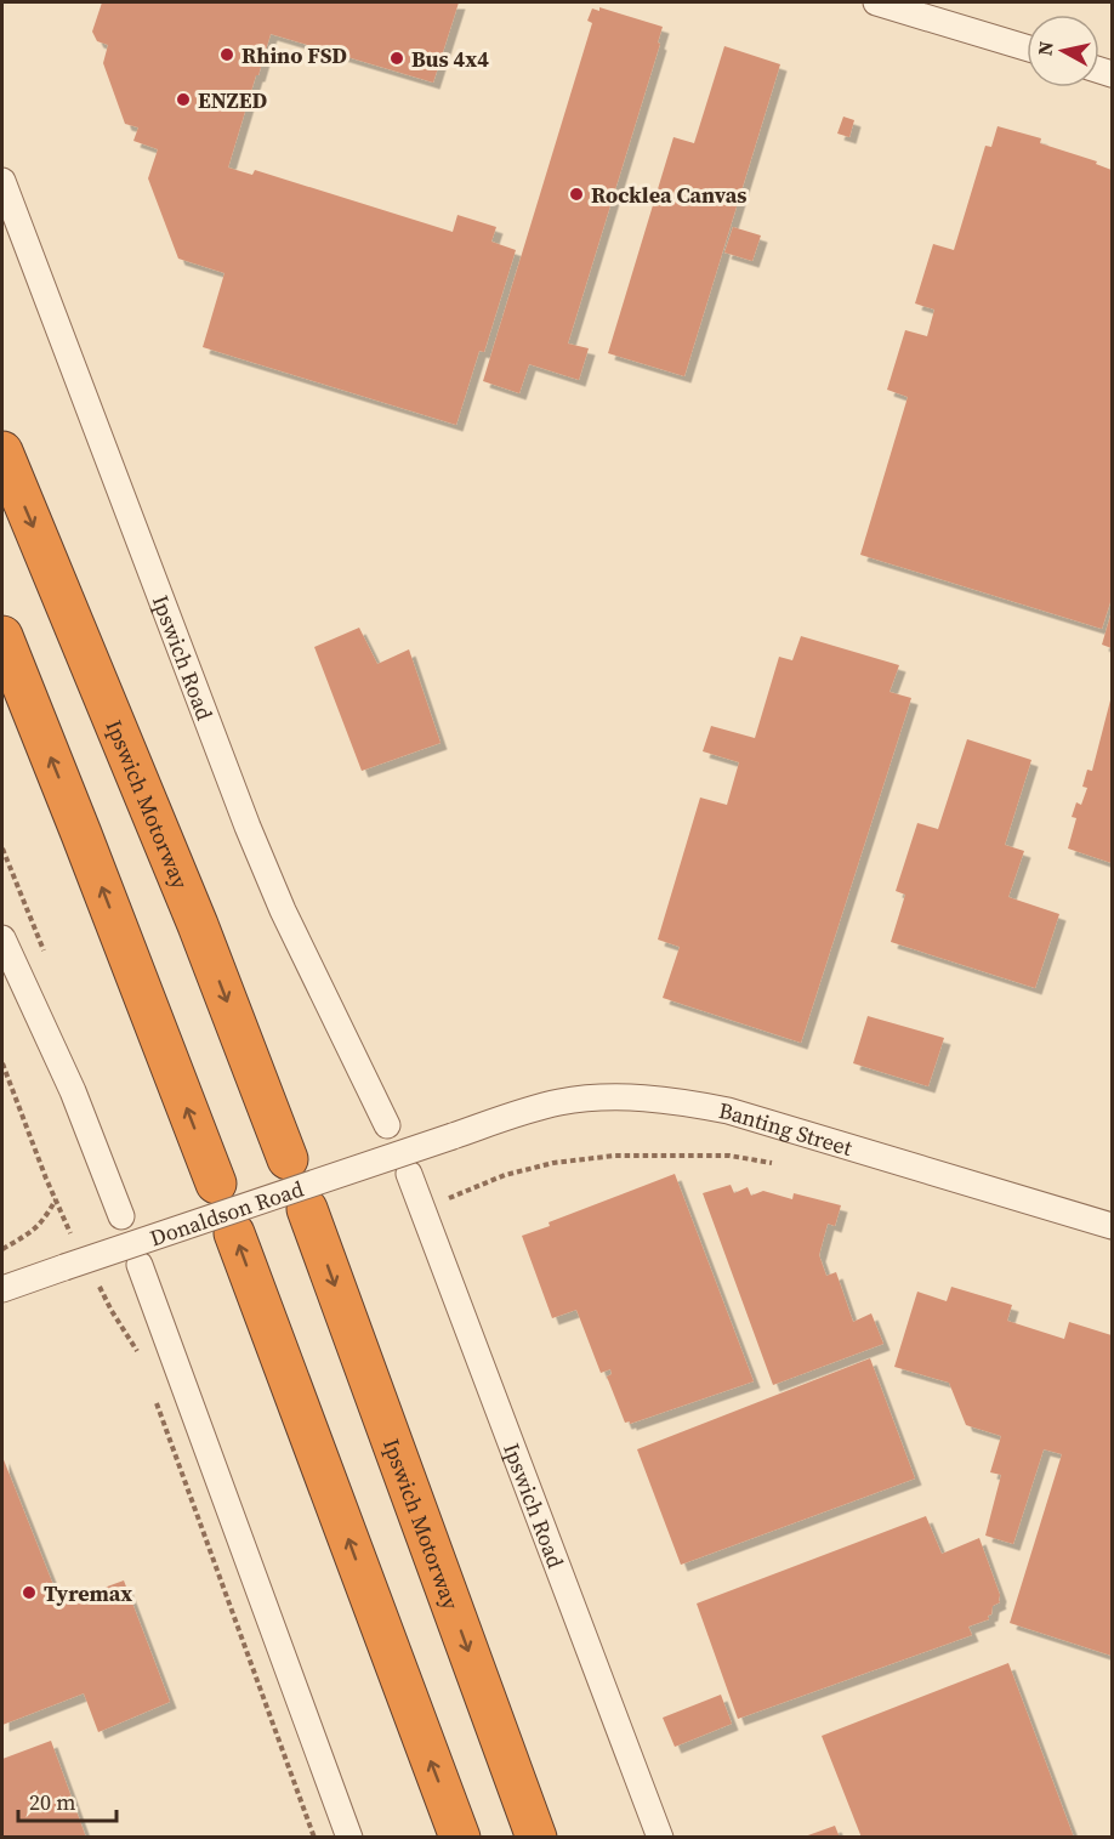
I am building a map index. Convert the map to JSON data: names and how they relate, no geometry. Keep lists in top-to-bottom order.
{
  "streets": {
    "highway": ["Ipswich Motorway"],
    "street": ["Ipswich Road", "Banting Street", "Donaldson Road"]
  },
  "crossings": [
    ["Banting Street", "Donaldson Road"]
  ],
  "places": [
    "Rhino FSD",
    "Bus 4x4",
    "ENZED",
    "Rocklea Canvas",
    "Tyremax"
  ],
  "scale_bar": "20 m",
  "north": "left"
}
